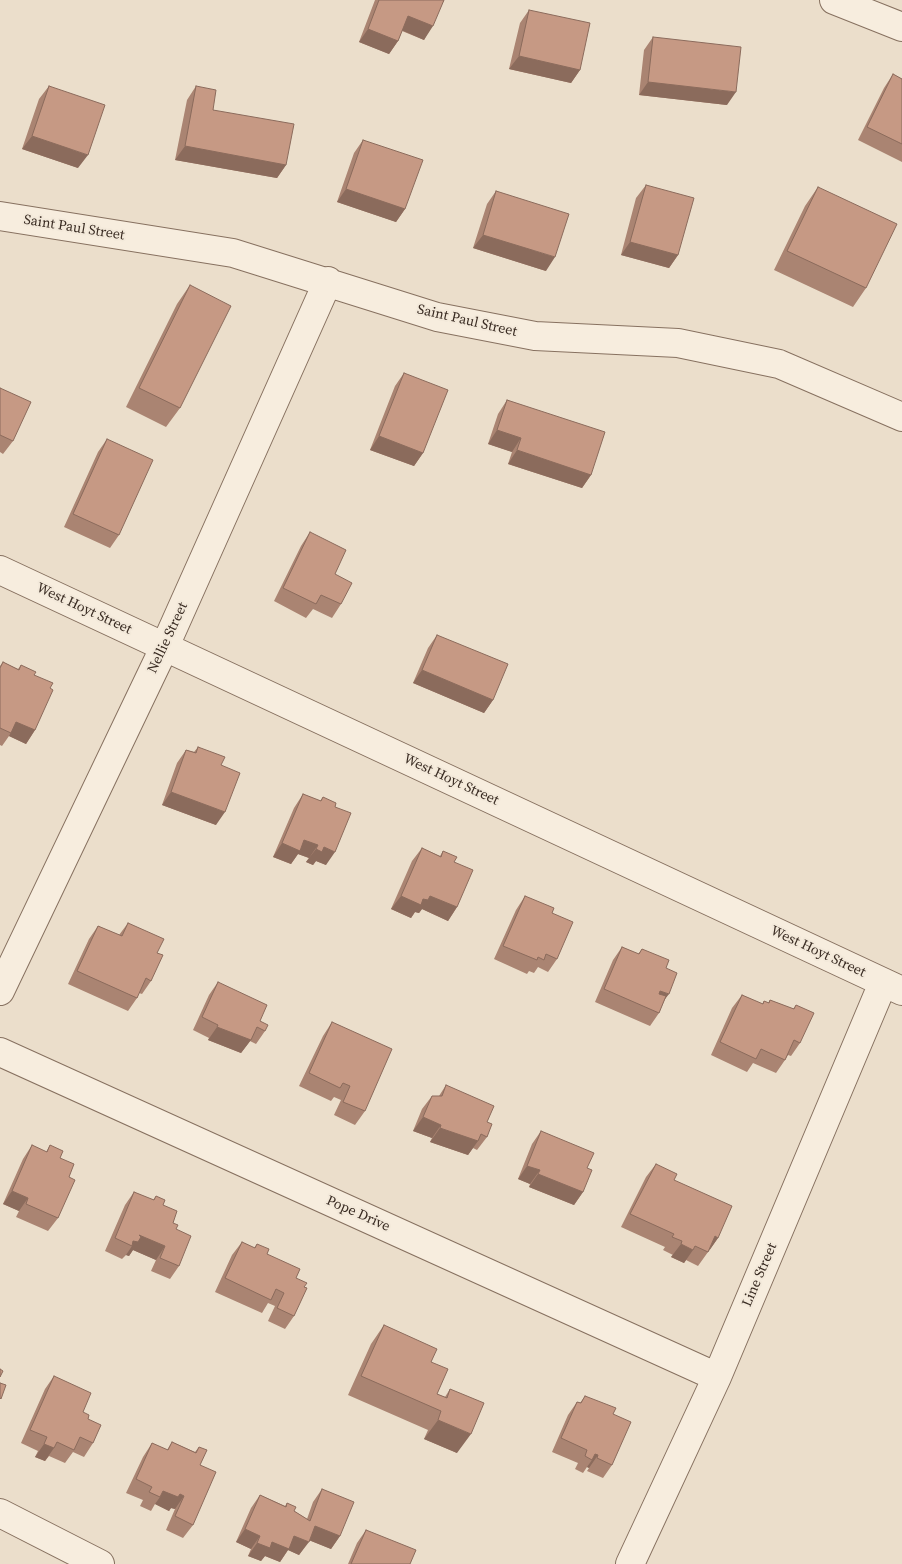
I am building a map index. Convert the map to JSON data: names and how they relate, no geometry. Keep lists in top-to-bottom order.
{
  "streets": {
    "street": [
      "Saint Paul Street",
      "West Hoyt Street",
      "Nellie Street",
      "Pope Drive",
      "Line Street"
    ]
  },
  "crossings": [
    ["Saint Paul Street", "Nellie Street"],
    ["West Hoyt Street", "Nellie Street"],
    ["West Hoyt Street", "Line Street"],
    ["Pope Drive", "Line Street"]
  ]
}
